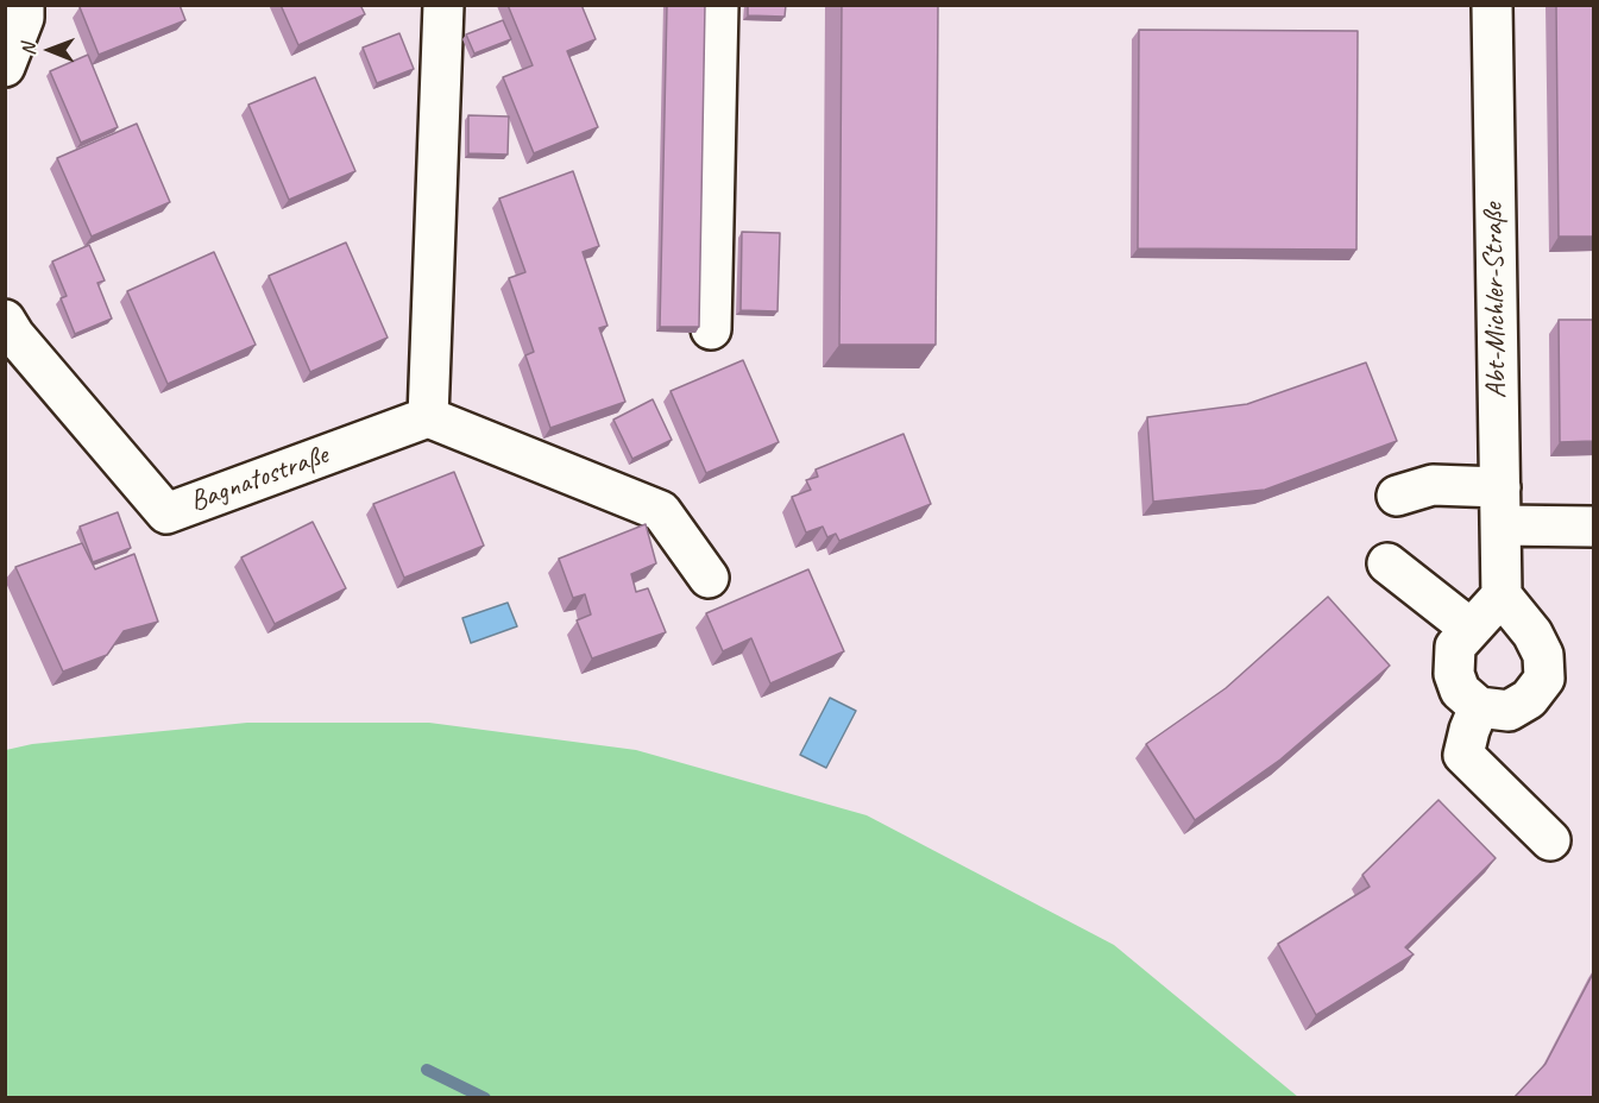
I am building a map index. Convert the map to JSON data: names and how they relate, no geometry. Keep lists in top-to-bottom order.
{
  "streets": {
    "street": ["Abt-Michler-Straße", "Bagnatostraße"]
  },
  "north": "left"
}
